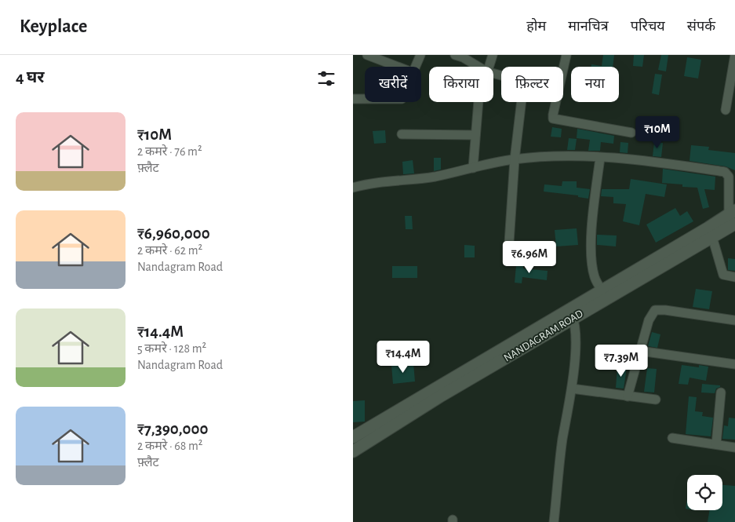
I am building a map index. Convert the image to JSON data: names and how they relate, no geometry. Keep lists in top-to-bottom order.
{
  "streets": {
    "street": ["NANDAGRAM ROAD"]
  },
  "page": {
    "header": "Keyplace",
    "nav": [
      "होम",
      "मानचित्र",
      "परिचय",
      "संपर्क"
    ],
    "heading": "4 घर",
    "chip": [
      "खरीदें",
      "किराया",
      "फ़िल्टर",
      "नया"
    ],
    "list": [
      {
        "name": "₹10M",
        "note": "2 कमरे · 76 m² · फ़्लैट"
      },
      {
        "name": "₹6,960,000",
        "note": "2 कमरे · 62 m² · Nandagram Road"
      },
      {
        "name": "₹14.4M",
        "note": "5 कमरे · 128 m² · Nandagram Road"
      },
      {
        "name": "₹7,390,000",
        "note": "2 कमरे · 68 m² · फ़्लैट"
      }
    ],
    "price": [
      "₹10M",
      "₹6.96M",
      "₹14.4M",
      "₹7.39M"
    ]
  }
}
